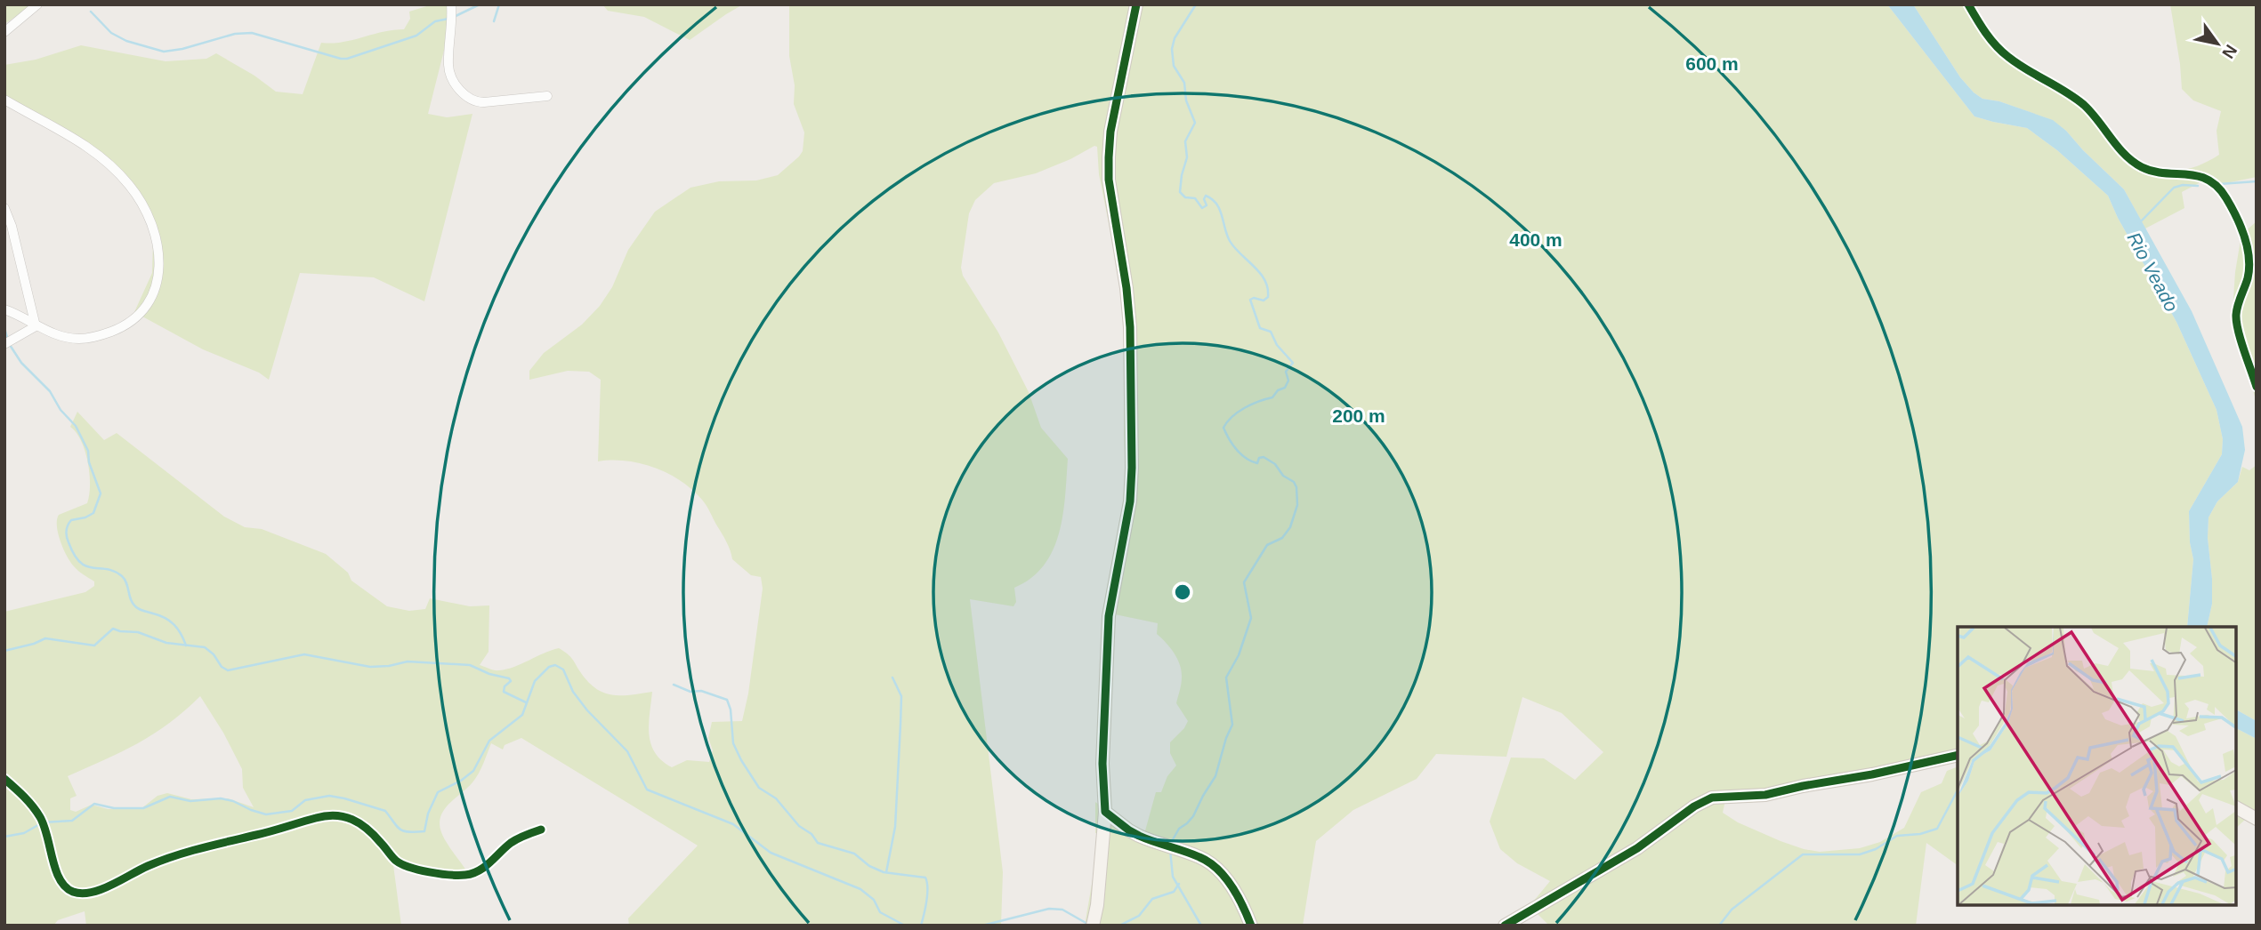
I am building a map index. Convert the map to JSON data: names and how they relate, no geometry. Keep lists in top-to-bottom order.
{
  "water": ["Rio Veado"],
  "north": "bottom right",
  "rings": ["600 m", "400 m", "200 m"]
}
